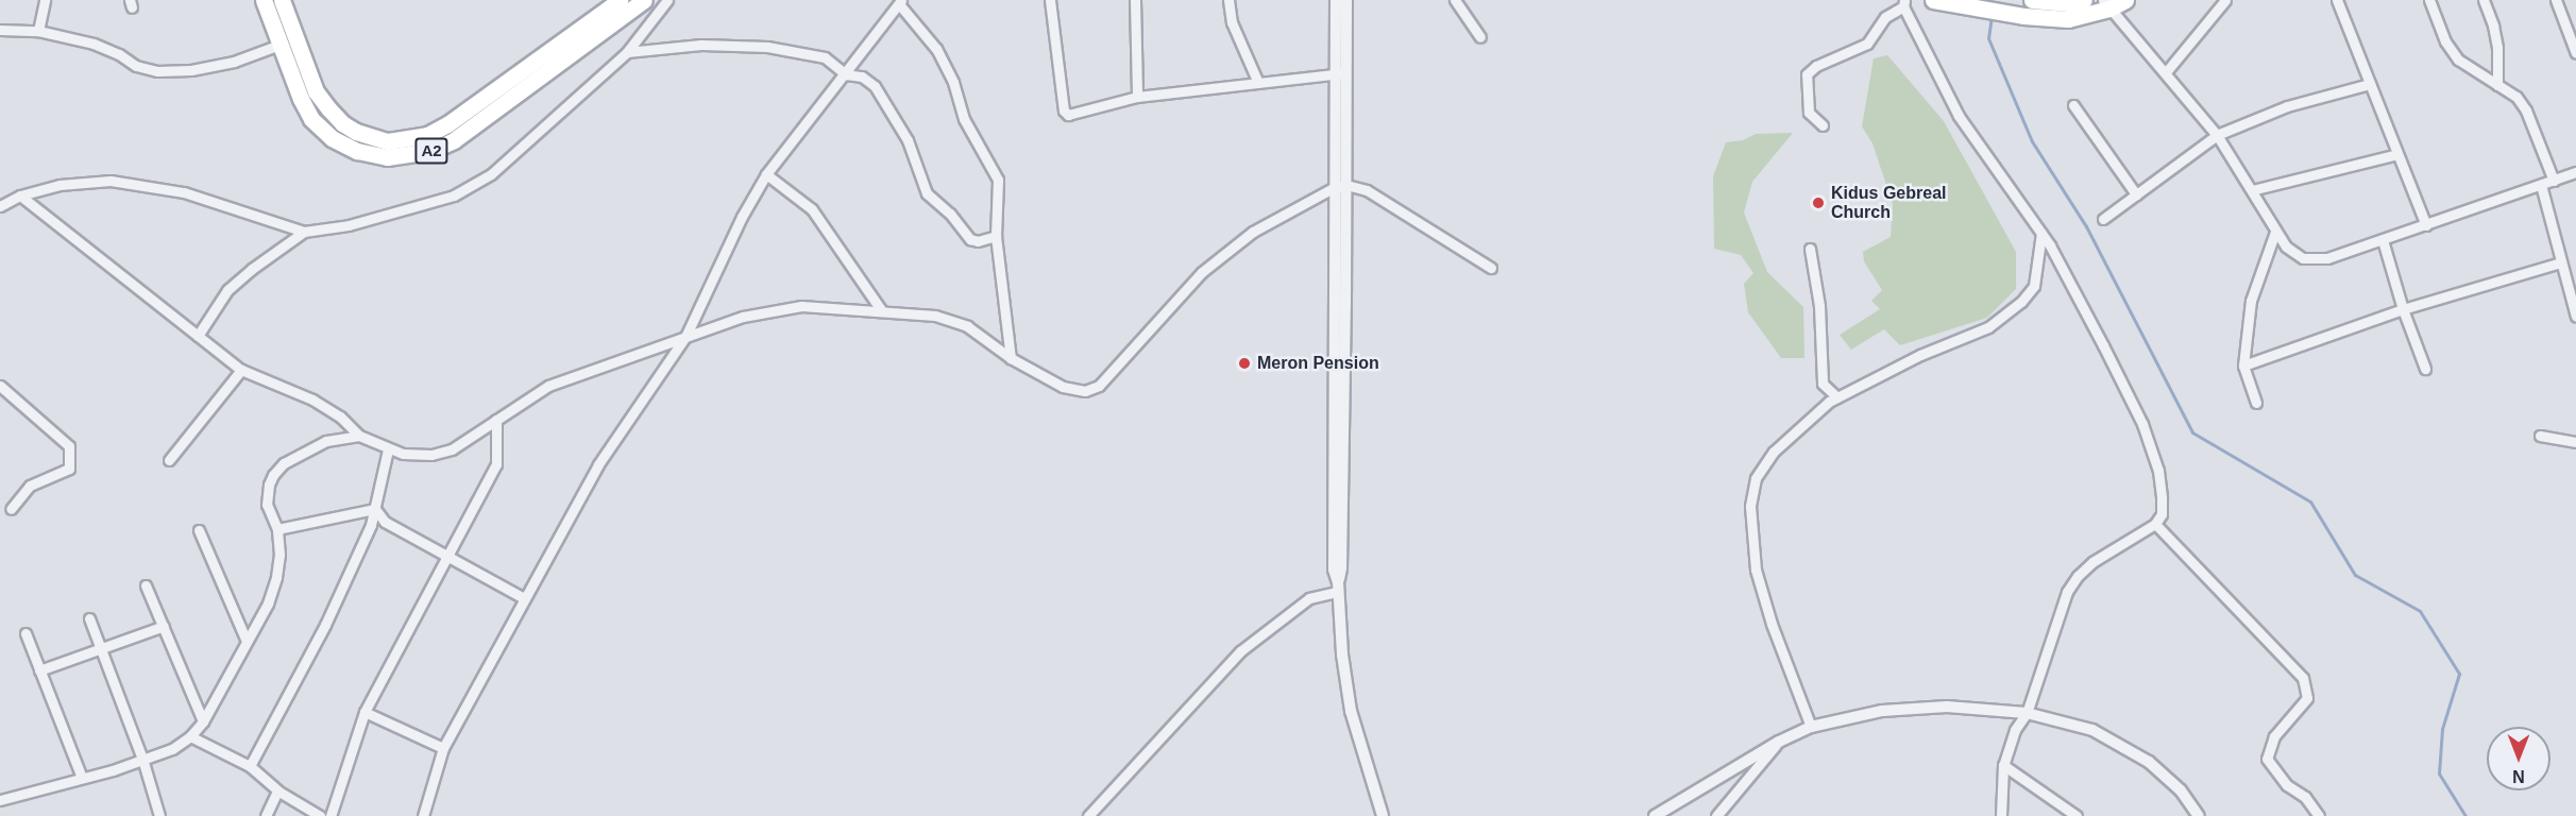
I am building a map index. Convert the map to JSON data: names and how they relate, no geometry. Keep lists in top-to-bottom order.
{
  "streets": {
    "highway": ["A2"]
  },
  "places": ["Kidus Gebreal Church", "Meron Pension"],
  "north": "bottom"
}
